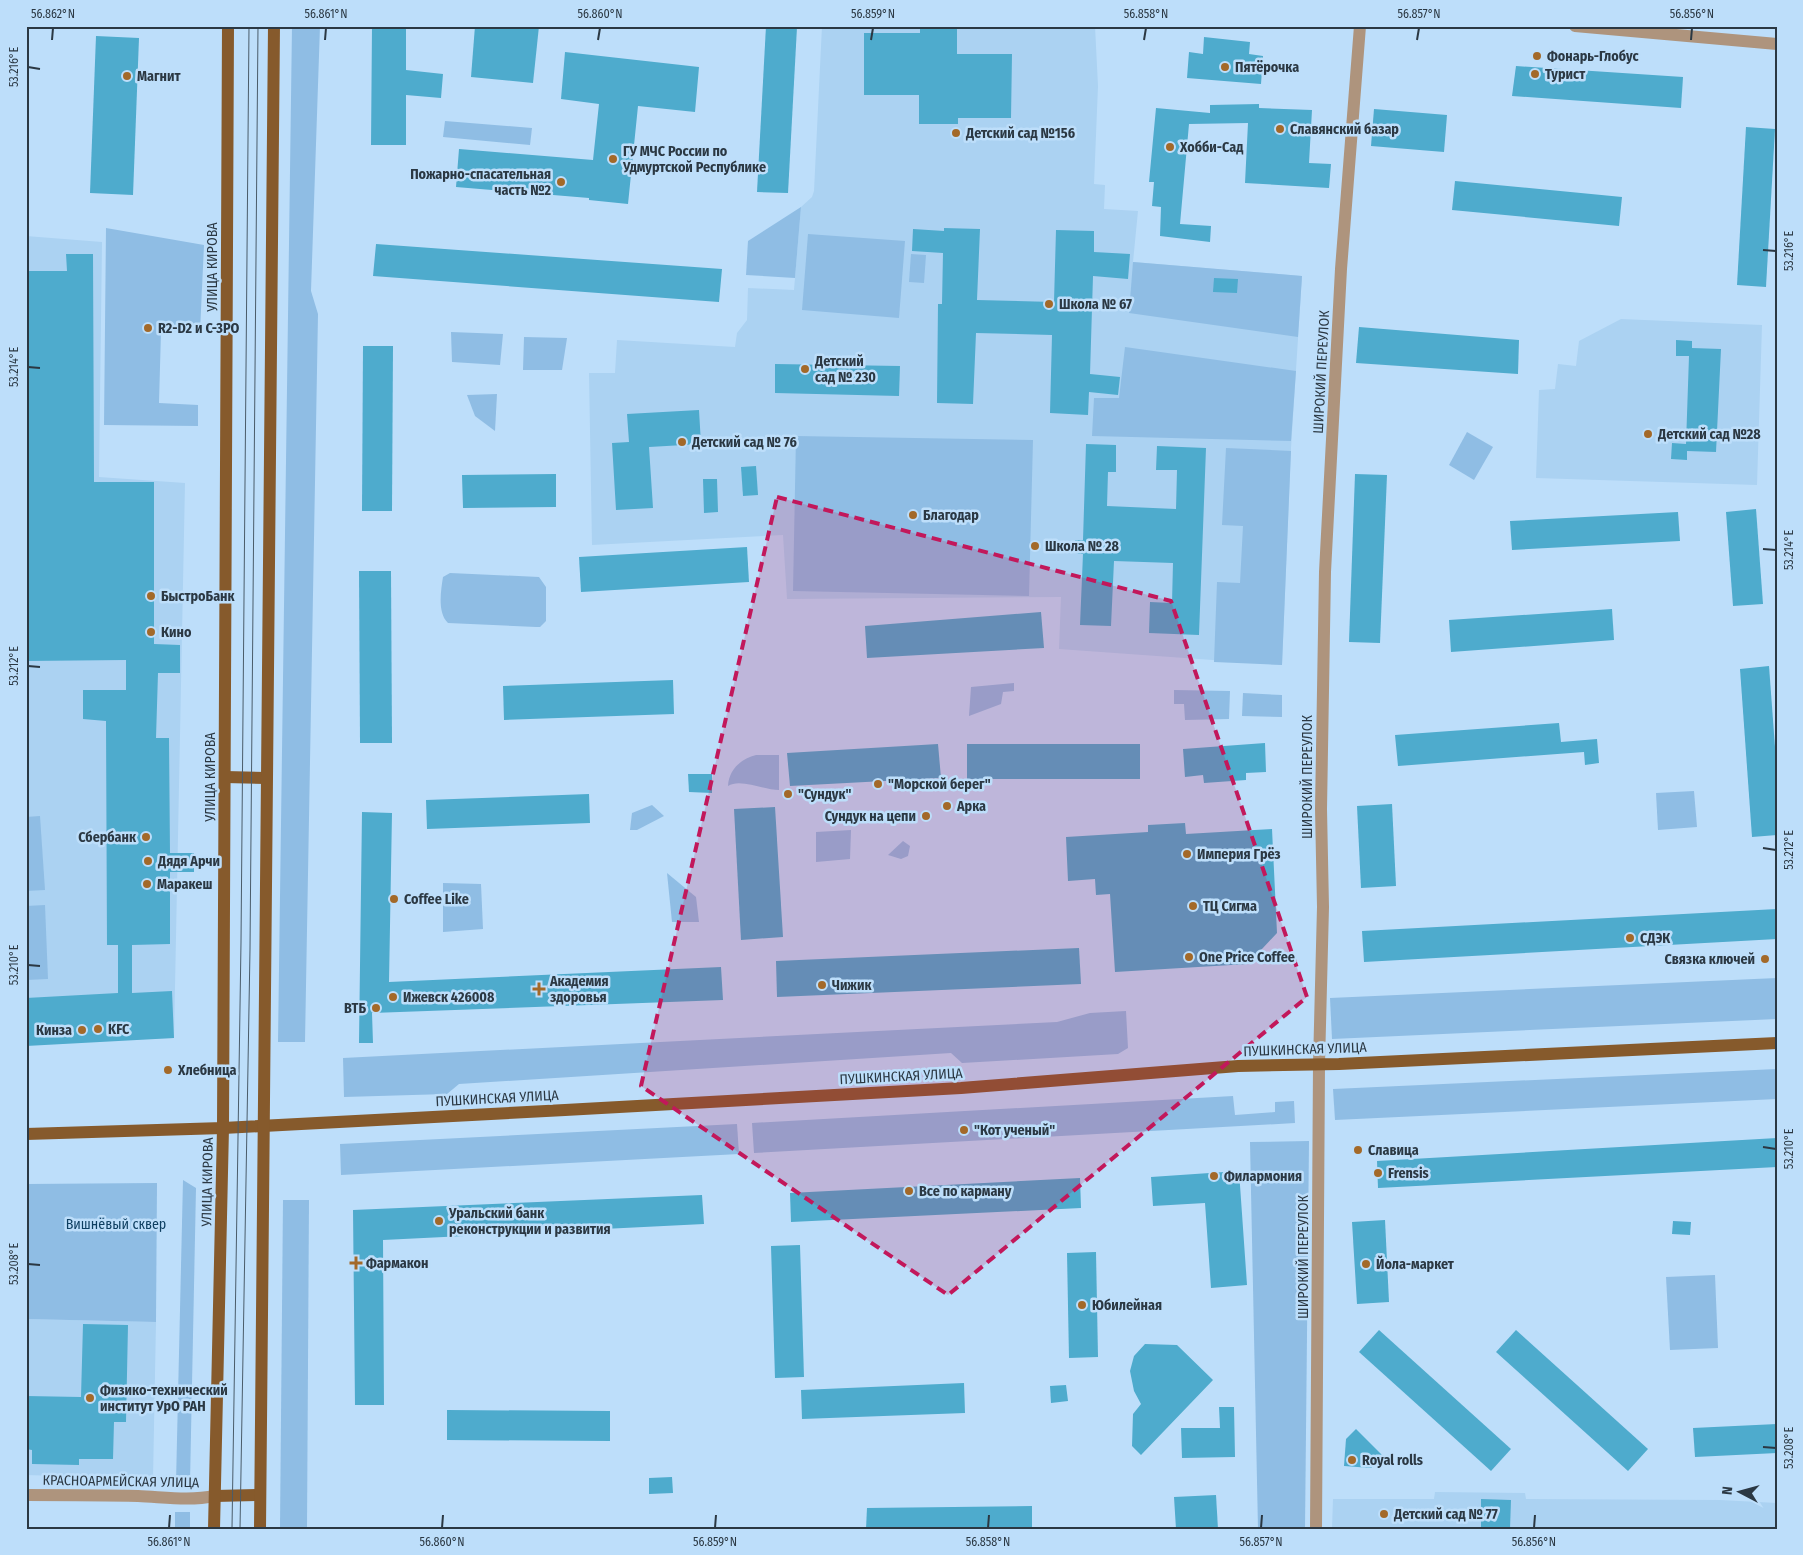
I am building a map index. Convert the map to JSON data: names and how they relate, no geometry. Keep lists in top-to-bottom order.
{
  "streets": {
    "main road": ["УЛИЦА КИРОВА", "ПУШКИНСКАЯ УЛИЦА"],
    "street": ["ШИРОКИЙ ПЕРЕУЛОК", "КРАСНОАРМЕЙСКАЯ УЛИЦА"]
  },
  "crossings": [
    ["УЛИЦА КИРОВА", "ПУШКИНСКАЯ УЛИЦА"],
    ["УЛИЦА КИРОВА", "КРАСНОАРМЕЙСКАЯ УЛИЦА"],
    ["ШИРОКИЙ ПЕРЕУЛОК", "ПУШКИНСКАЯ УЛИЦА"]
  ],
  "parks": ["Вишнёвый сквер"],
  "places": {
    "other": [
      "Фонарь-Глобус",
      "Пятёрочка",
      "Турист",
      "Магнит",
      "Славянский базар",
      "Детский сад №156",
      "Хобби-Сад",
      "ГУ МЧС России по Удмуртской Республике",
      "Пожарно-спасательная часть №2",
      "Школа № 67",
      "R2-D2 и C-3PO",
      "Детский сад № 230",
      "Детский сад №28",
      "Детский сад № 76",
      "Благодар",
      "Школа № 28",
      "БыстроБанк",
      "Кино",
      "\"Морской берег\"",
      "\"Сундук\"",
      "Арка",
      "Сундук на цепи",
      "Сбербанк",
      "Империя Грёз",
      "Дядя Арчи",
      "Маракеш",
      "Coffee Like",
      "ТЦ Сигма",
      "СДЭК",
      "One Price Coffee",
      "Связка ключей",
      "Чижик",
      "Ижевск 426008",
      "ВТБ",
      "KFC",
      "Кинза",
      "Хлебница",
      "\"Кот ученый\"",
      "Славица",
      "Frensis",
      "Филармония",
      "Все по карману",
      "Уральский банк реконструкции и развития",
      "Йола-маркет",
      "Юбилейная",
      "Физико-технический институт УрО РАН",
      "Royal rolls",
      "Детский сад № 77"
    ],
    "health": ["Академия здоровья", "Фармакон"]
  },
  "north": "left",
  "coordinates": [
    "56.862°N",
    "56.861°N",
    "56.860°N",
    "56.859°N",
    "56.858°N",
    "56.857°N",
    "56.856°N",
    "53.216°E",
    "53.214°E",
    "53.212°E",
    "53.210°E",
    "53.208°E"
  ]
}
